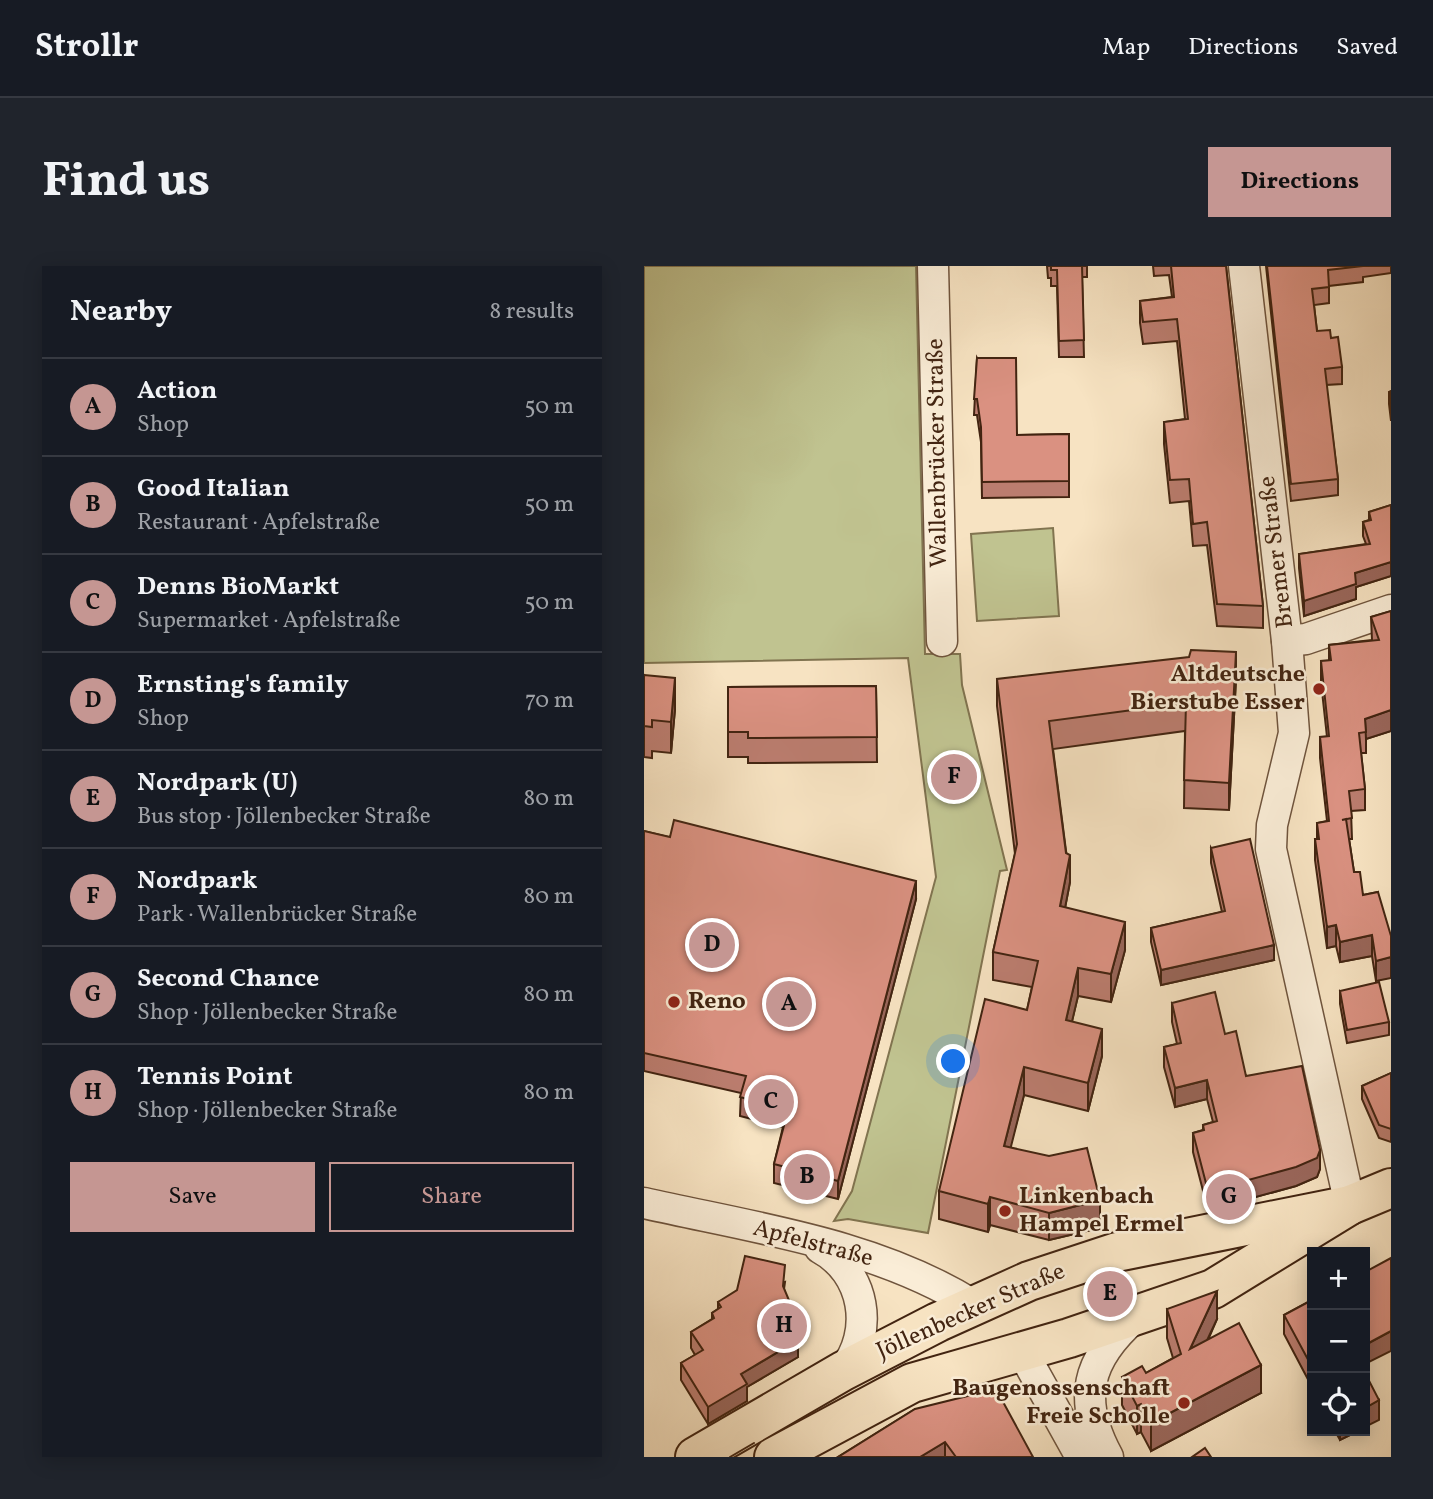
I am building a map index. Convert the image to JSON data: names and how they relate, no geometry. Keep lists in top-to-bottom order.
{
  "streets": {
    "main road": ["Jöllenbecker Straße"],
    "street": ["Wallenbrücker Straße", "Bremer Straße", "Apfelstraße"]
  },
  "crossings": [
    ["Bremer Straße", "Jöllenbecker Straße"],
    ["Apfelstraße", "Jöllenbecker Straße"]
  ],
  "places": [
    "Altdeutsche Bierstube Esser",
    "Reno",
    "Linkenbach Hampel Ermel",
    "Baugenossenschaft Freie Scholle"
  ],
  "page": {
    "header": "Strollr",
    "nav": ["Map", "Directions", "Saved"],
    "buttons": [
      "Directions",
      ["Save", "Share"]
    ],
    "title": "Find us",
    "heading": ["Nearby", "8 results"],
    "list": [
      {
        "mark": "A",
        "name": "Action",
        "note": "Shop",
        "value": "50 m"
      },
      {
        "mark": "B",
        "name": "Good Italian",
        "note": "Restaurant · Apfelstraße",
        "value": "50 m"
      },
      {
        "mark": "C",
        "name": "Denns BioMarkt",
        "note": "Supermarket · Apfelstraße",
        "value": "50 m"
      },
      {
        "mark": "D",
        "name": "Ernsting's family",
        "note": "Shop",
        "value": "70 m"
      },
      {
        "mark": "E",
        "name": "Nordpark (U)",
        "note": "Bus stop · Jöllenbecker Straße",
        "value": "80 m"
      },
      {
        "mark": "F",
        "name": "Nordpark",
        "note": "Park · Wallenbrücker Straße",
        "value": "80 m"
      },
      {
        "mark": "G",
        "name": "Second Chance",
        "note": "Shop · Jöllenbecker Straße",
        "value": "80 m"
      },
      {
        "mark": "H",
        "name": "Tennis Point",
        "note": "Shop · Jöllenbecker Straße",
        "value": "80 m"
      }
    ],
    "pins": [
      "F",
      "D",
      "A",
      "C",
      "B",
      "G",
      "E",
      "H"
    ],
    "map_buttons": ["+", "−"]
  }
}
